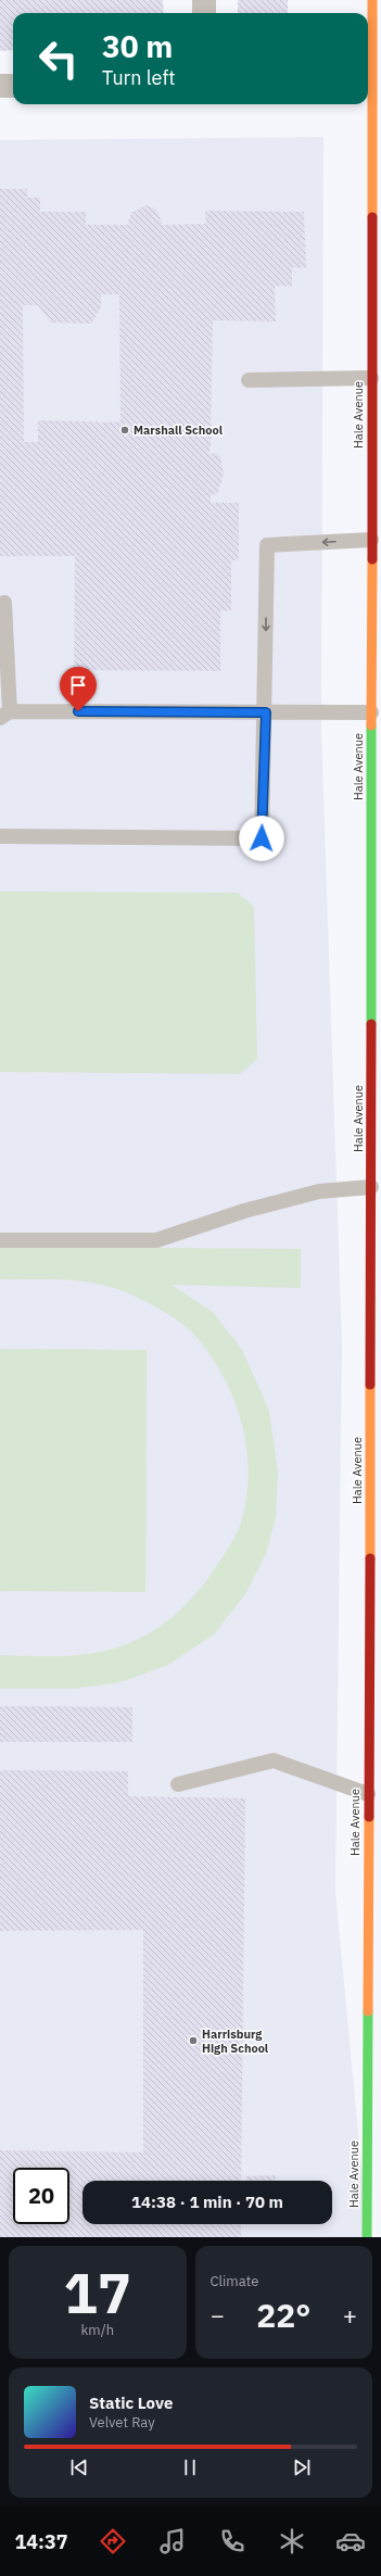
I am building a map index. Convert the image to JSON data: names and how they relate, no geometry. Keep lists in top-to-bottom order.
{
  "streets": {
    "street": ["Hale Avenue"]
  },
  "places": ["Marshall School", "Harrisburg High School"],
  "page": {
    "turn": ["30 m", "Turn left"],
    "limit": "20",
    "trip": "14:38 · 1 min · 70 m",
    "tile": [
      ["17", "km/h"],
      "Climate"
    ],
    "heat": ["−", "22°", "+"],
    "song": ["Static Love", "Velvet Ray"],
    "tabs": "14:37"
  }
}
